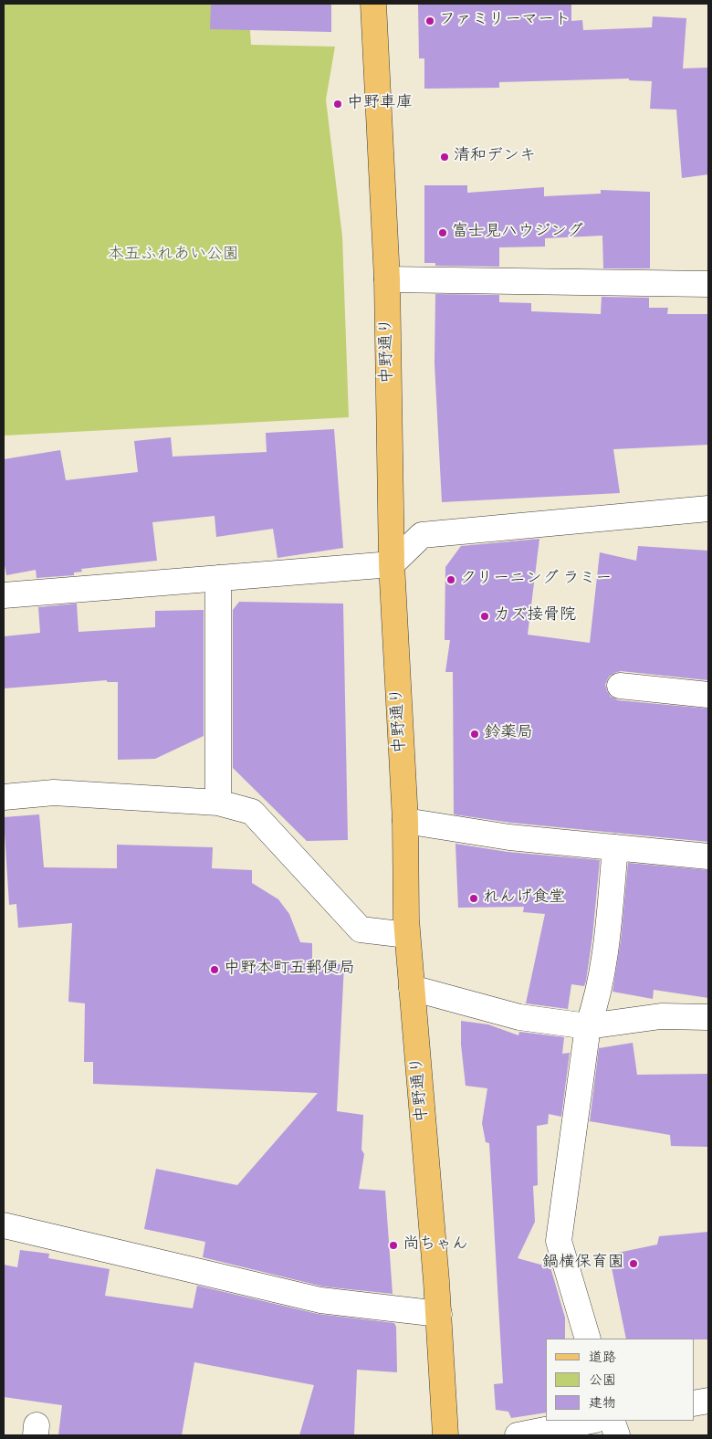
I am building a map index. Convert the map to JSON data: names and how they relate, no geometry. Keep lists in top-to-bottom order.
{
  "streets": {
    "main road": ["中野通り"]
  },
  "parks": ["本五ふれあい公園"],
  "places": [
    "ファミリーマート",
    "中野車庫",
    "清和デンキ",
    "富士見ハウジング",
    "クリーニング ラミー",
    "カズ接骨院",
    "鈴薬局",
    "れんげ食堂",
    "中野本町五郵便局",
    "尚ちゃん",
    "鍋横保育園"
  ],
  "legend": ["道路", "公園", "建物"]
}
